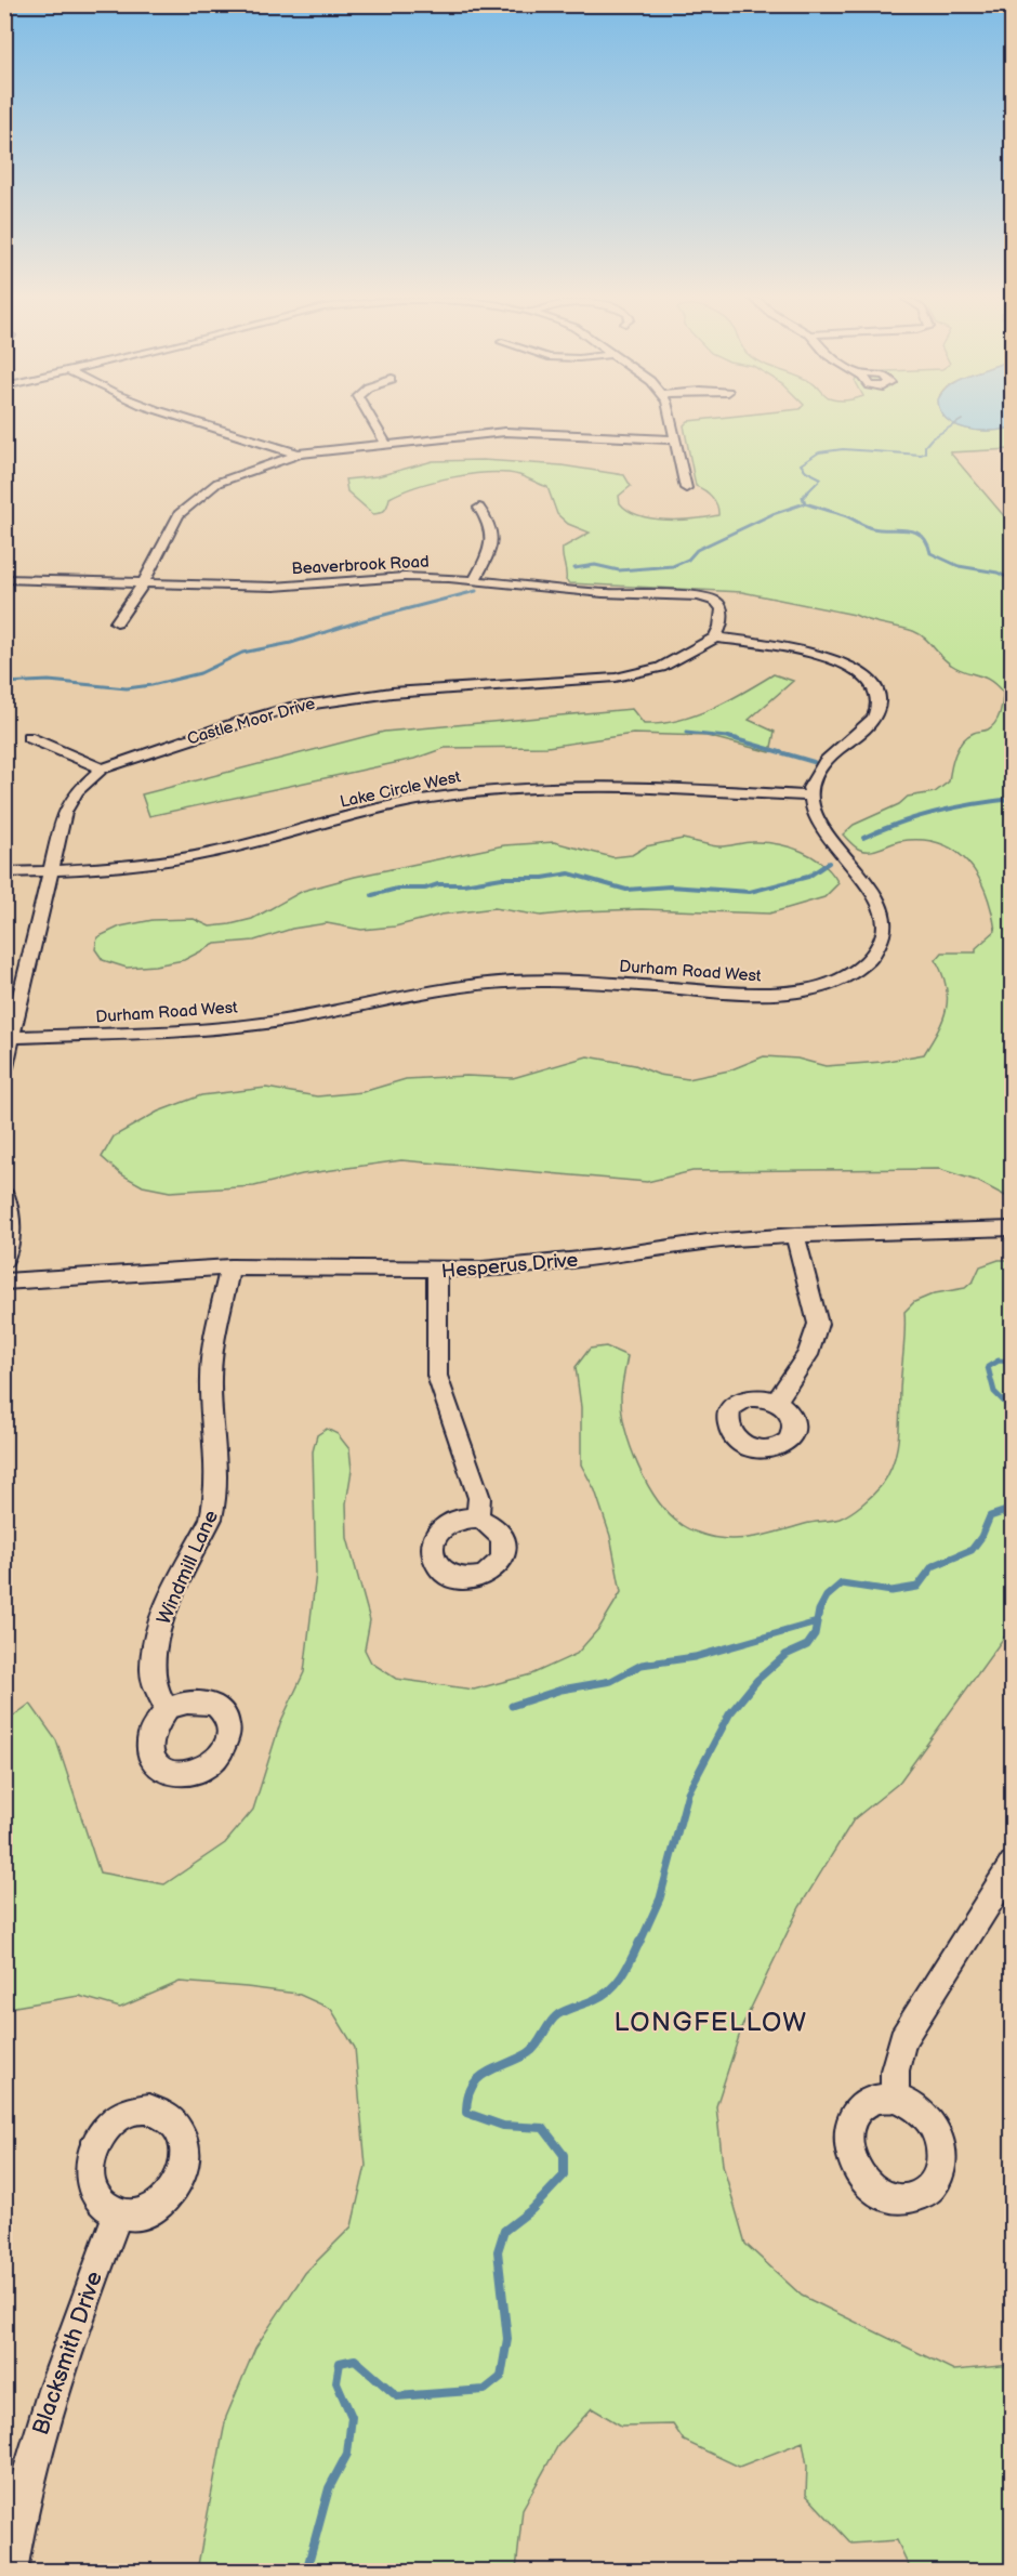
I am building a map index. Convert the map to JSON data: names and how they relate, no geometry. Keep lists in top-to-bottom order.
{
  "streets": {
    "street": [
      "Beaverbrook Road",
      "Castle Moor Drive",
      "Lake Circle West",
      "Durham Road West",
      "Hesperus Drive",
      "Windmill Lane",
      "Blacksmith Drive"
    ]
  },
  "crossings": [
    ["Beaverbrook Road", "Castle Moor Drive"],
    ["Castle Moor Drive", "Lake Circle West"],
    ["Castle Moor Drive", "Durham Road West"],
    ["Lake Circle West", "Durham Road West"],
    ["Hesperus Drive", "Windmill Lane"]
  ],
  "districts": ["LONGFELLOW"]
}
